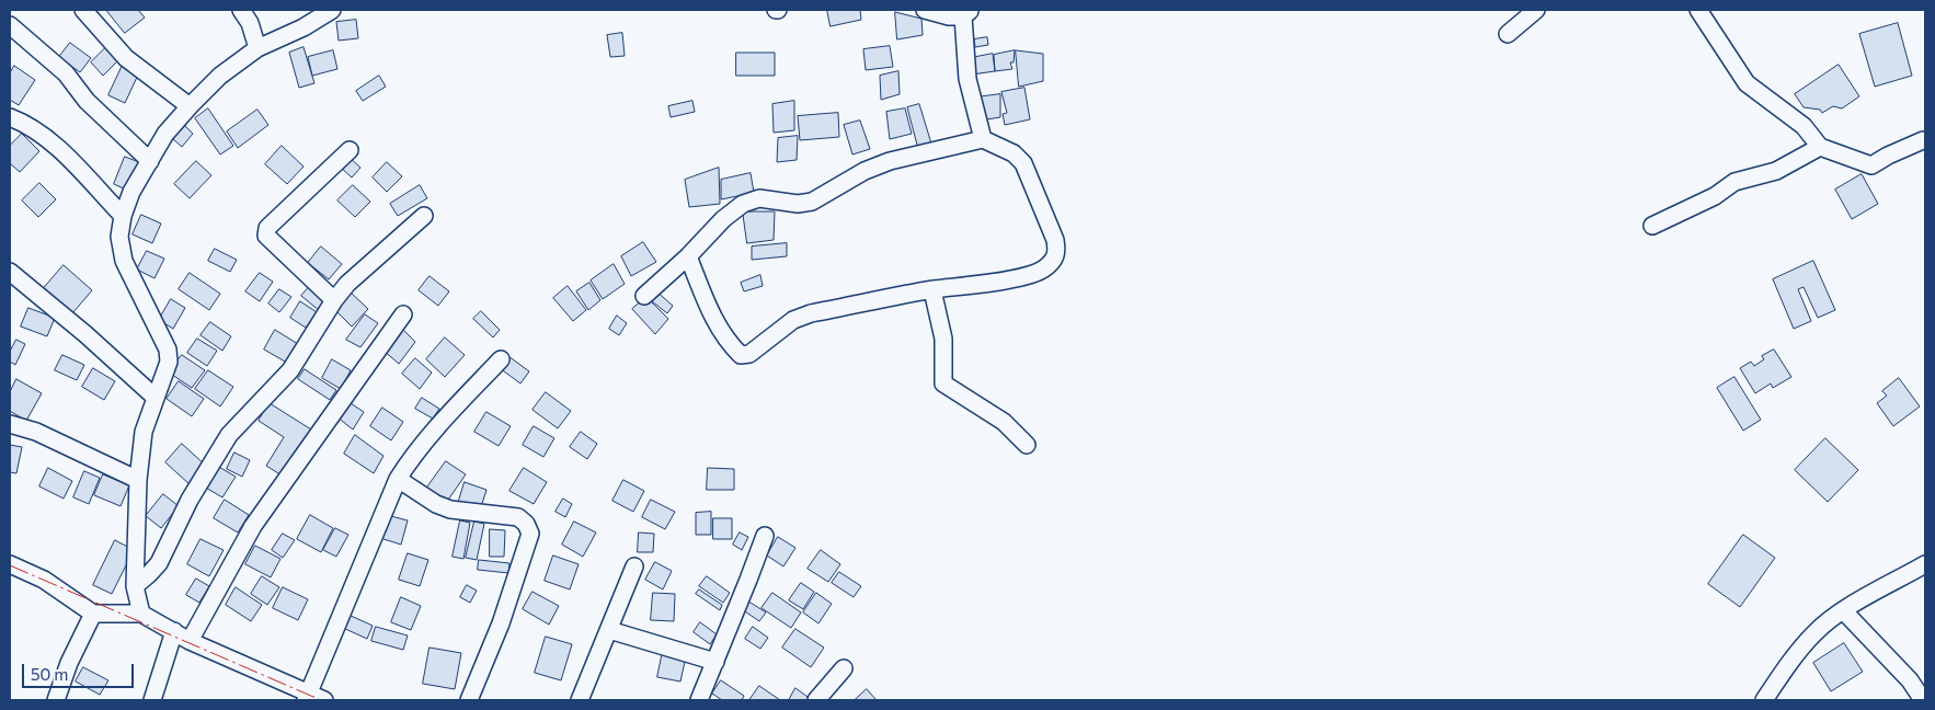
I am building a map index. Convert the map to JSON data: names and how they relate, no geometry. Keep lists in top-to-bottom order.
{
  "scale_bar": "50 m"
}
